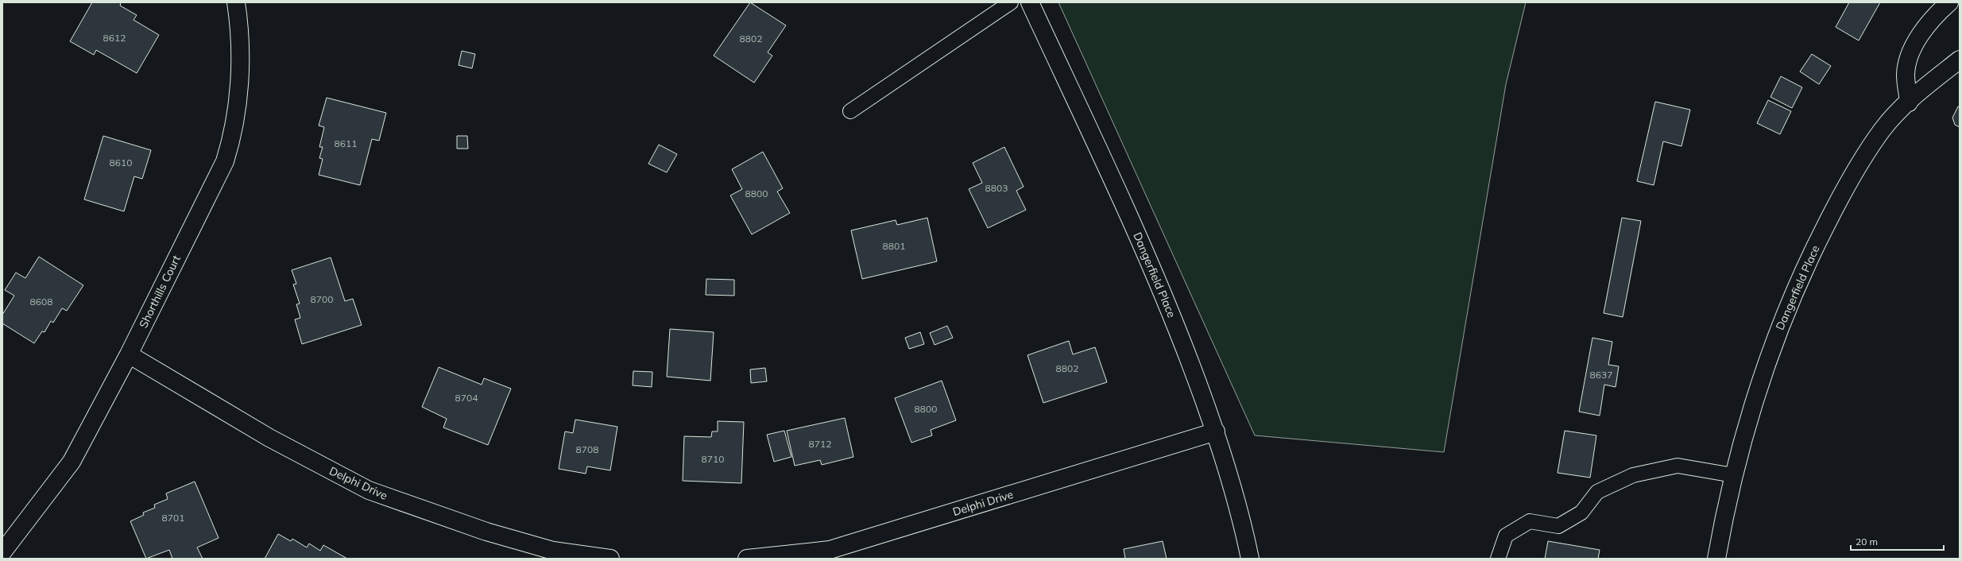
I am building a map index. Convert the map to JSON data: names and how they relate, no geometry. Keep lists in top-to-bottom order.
{
  "streets": {
    "street": ["Dangerfield Place", "Shorthills Court", "Delphi Drive"]
  },
  "crossings": [
    ["Dangerfield Place", "Delphi Drive"],
    ["Shorthills Court", "Delphi Drive"]
  ],
  "house_numbers": [
    "8612",
    "8802",
    "8611",
    "8610",
    "8803",
    "8800",
    "8801",
    "8700",
    "8608",
    "8802",
    "8637",
    "8704",
    "8800",
    "8712",
    "8708",
    "8710",
    "8701"
  ],
  "scale_bar": "20 m"
}
